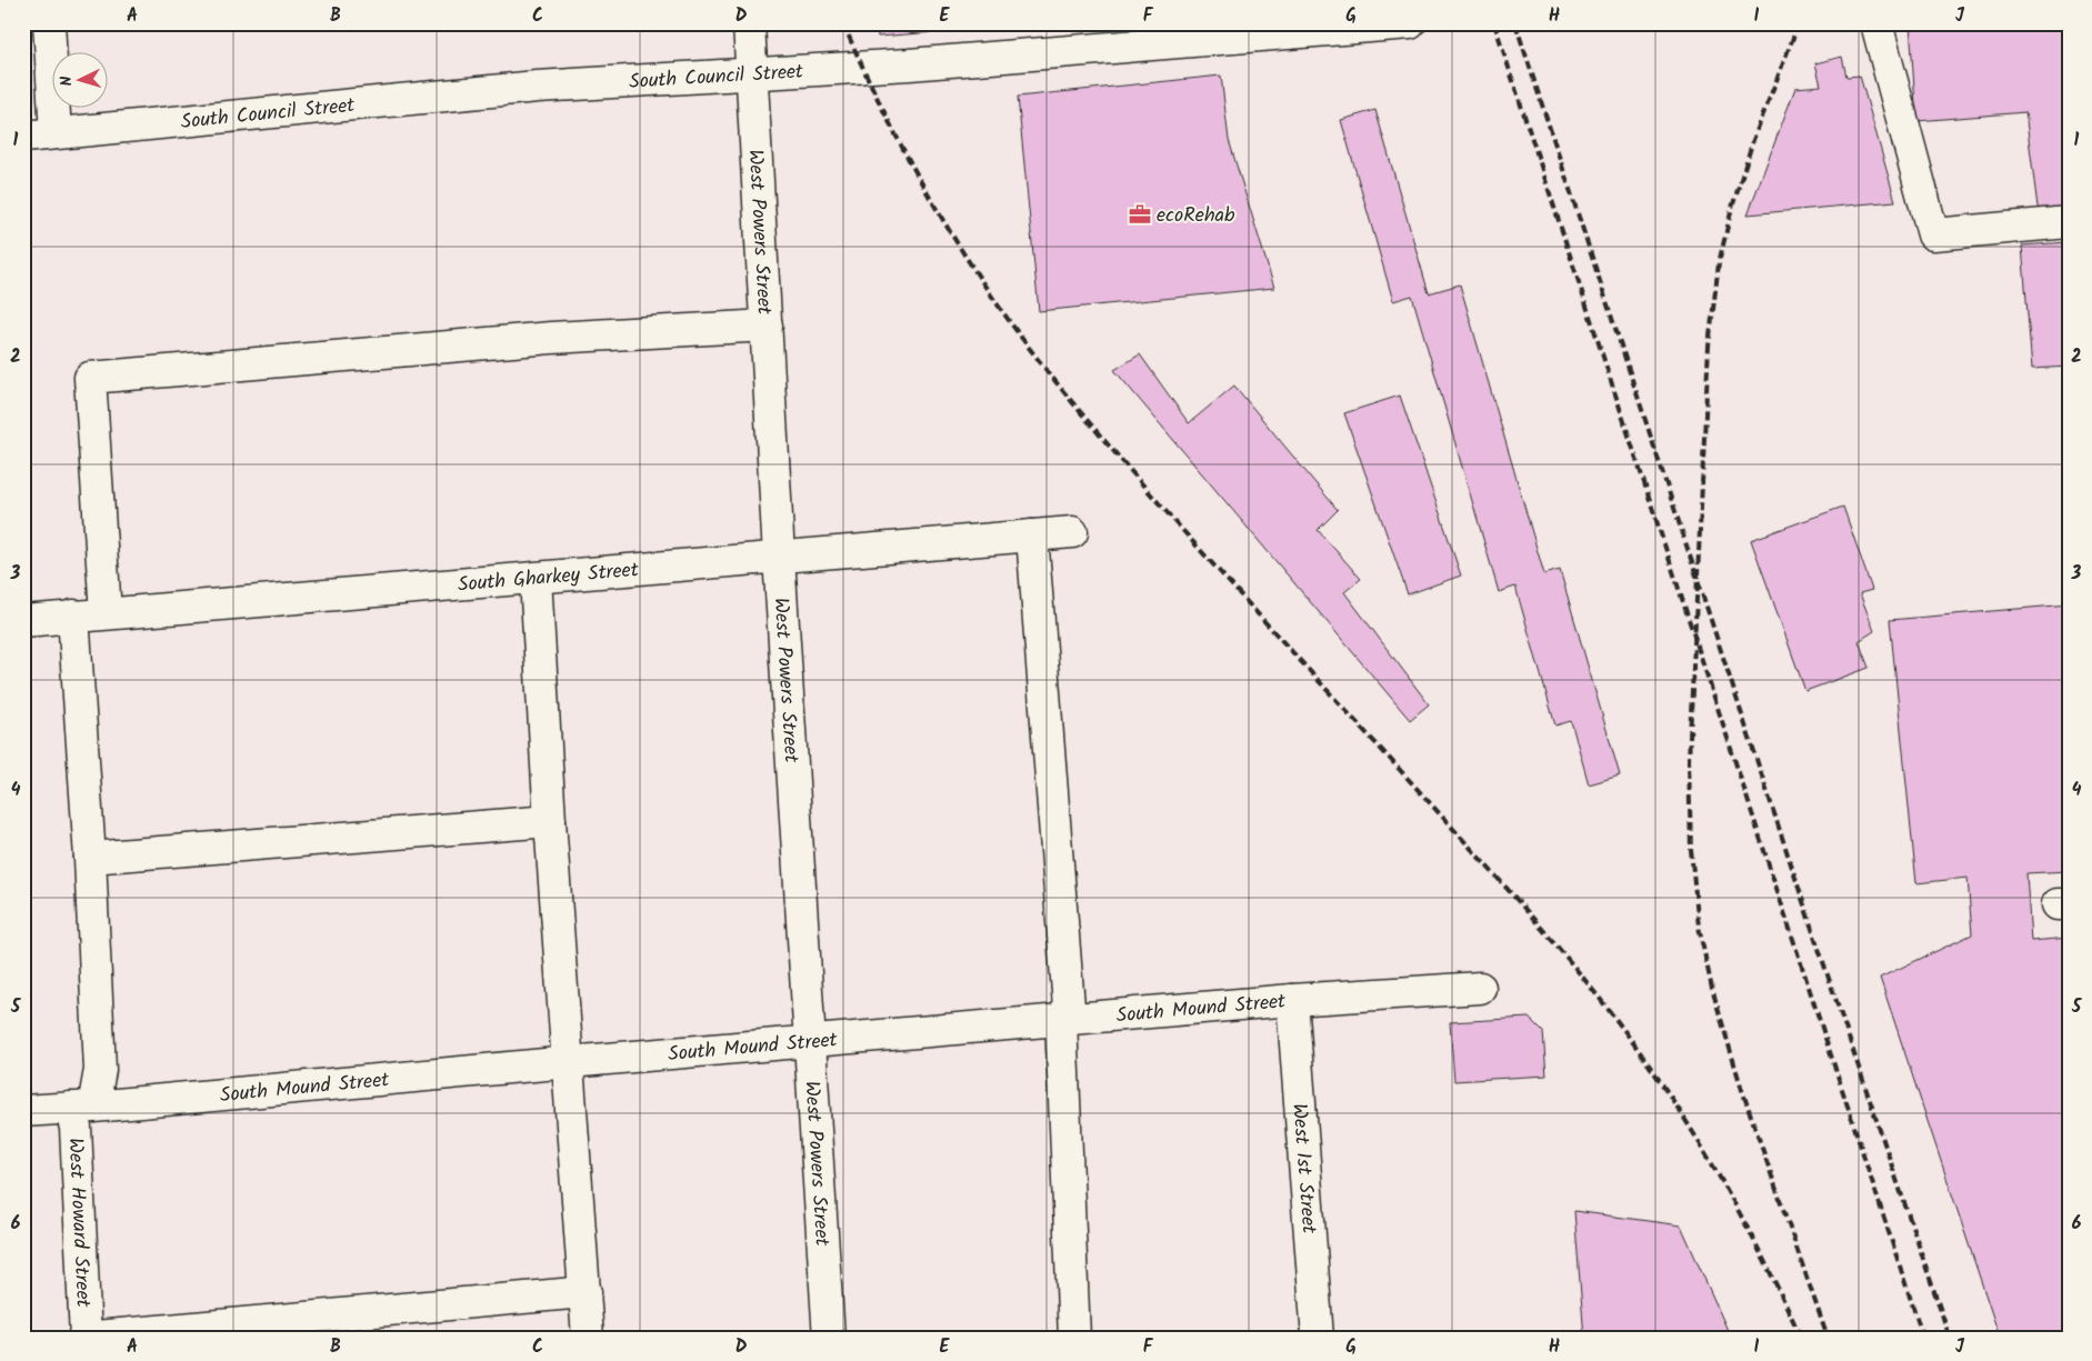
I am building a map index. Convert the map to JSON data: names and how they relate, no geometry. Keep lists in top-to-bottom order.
{
  "streets": {
    "street": [
      "South Council Street",
      "West Powers Street",
      "South Gharkey Street",
      "South Mound Street",
      "West 1st Street",
      "West Howard Street"
    ]
  },
  "crossings": [
    ["South Council Street", "West Powers Street"],
    ["West Powers Street", "South Gharkey Street"],
    ["West Powers Street", "South Mound Street"],
    ["South Mound Street", "West 1st Street"],
    ["South Mound Street", "West Howard Street"]
  ],
  "places": {
    "office": ["ecoRehab"]
  },
  "north": "left",
  "grid": {
    "columns": [
      "A",
      "B",
      "C",
      "D",
      "E",
      "F",
      "G",
      "H",
      "I",
      "J"
    ],
    "rows": [
      "1",
      "2",
      "3",
      "4",
      "5",
      "6"
    ]
  }
}
